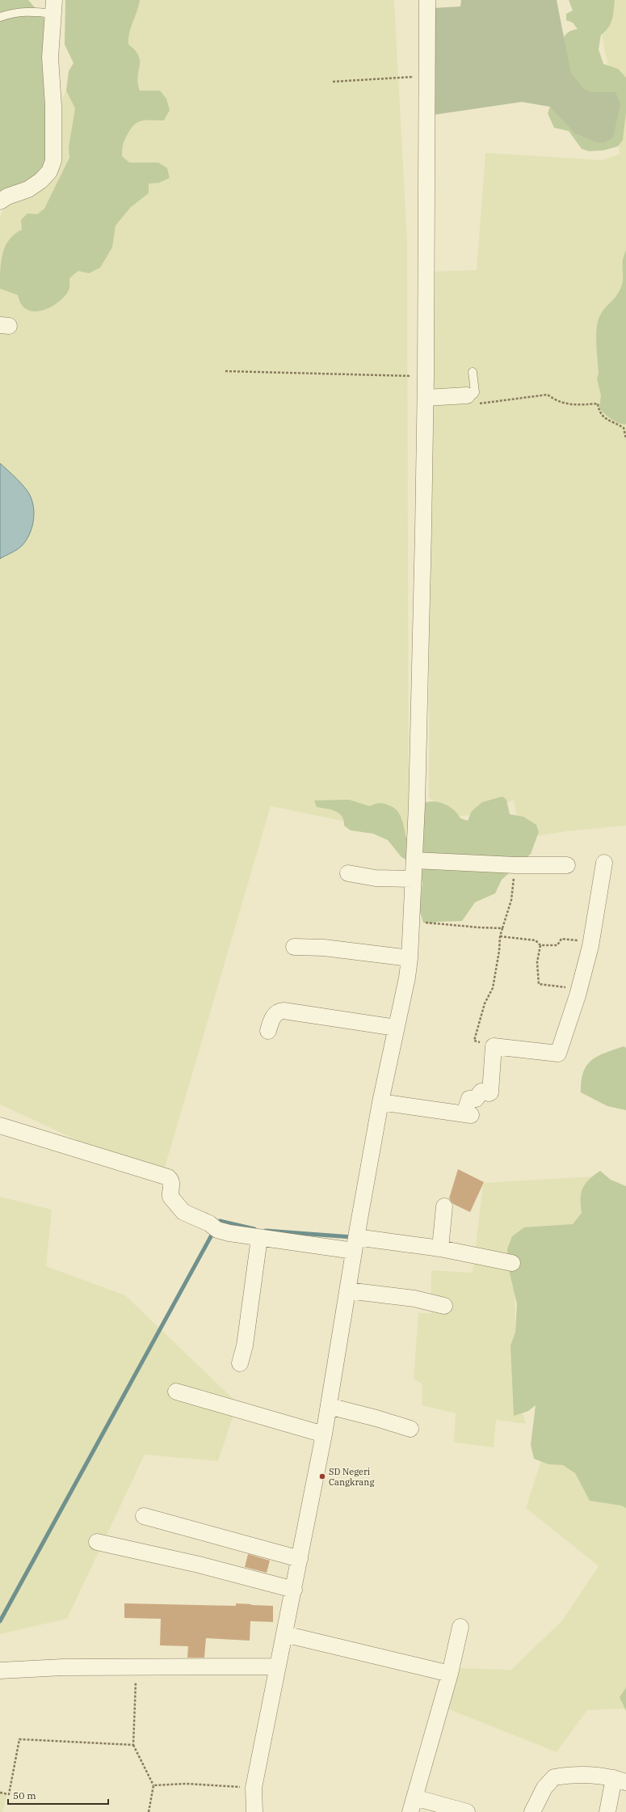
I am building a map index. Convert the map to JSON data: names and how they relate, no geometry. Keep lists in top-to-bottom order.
{
  "places": ["SD Negeri Cangkrang"],
  "scale_bar": "50 m"
}
